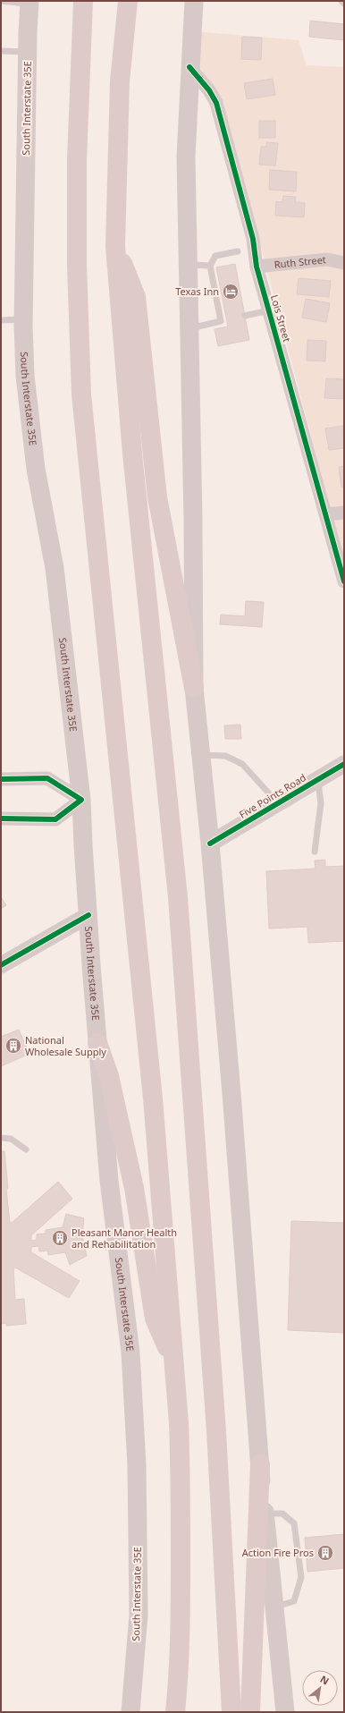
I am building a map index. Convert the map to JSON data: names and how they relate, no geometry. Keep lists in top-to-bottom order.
{
  "streets": {
    "main road": ["South Interstate 35E"],
    "street": ["Ruth Street", "Lois Street", "Five Points Road"]
  },
  "crossings": [
    ["Ruth Street", "Lois Street"]
  ],
  "places": {
    "hotel": ["Texas Inn"],
    "building": ["National Wholesale Supply", "Pleasant Manor Health and Rehabilitation", "Action Fire Pros"]
  },
  "north": "top right"
}
